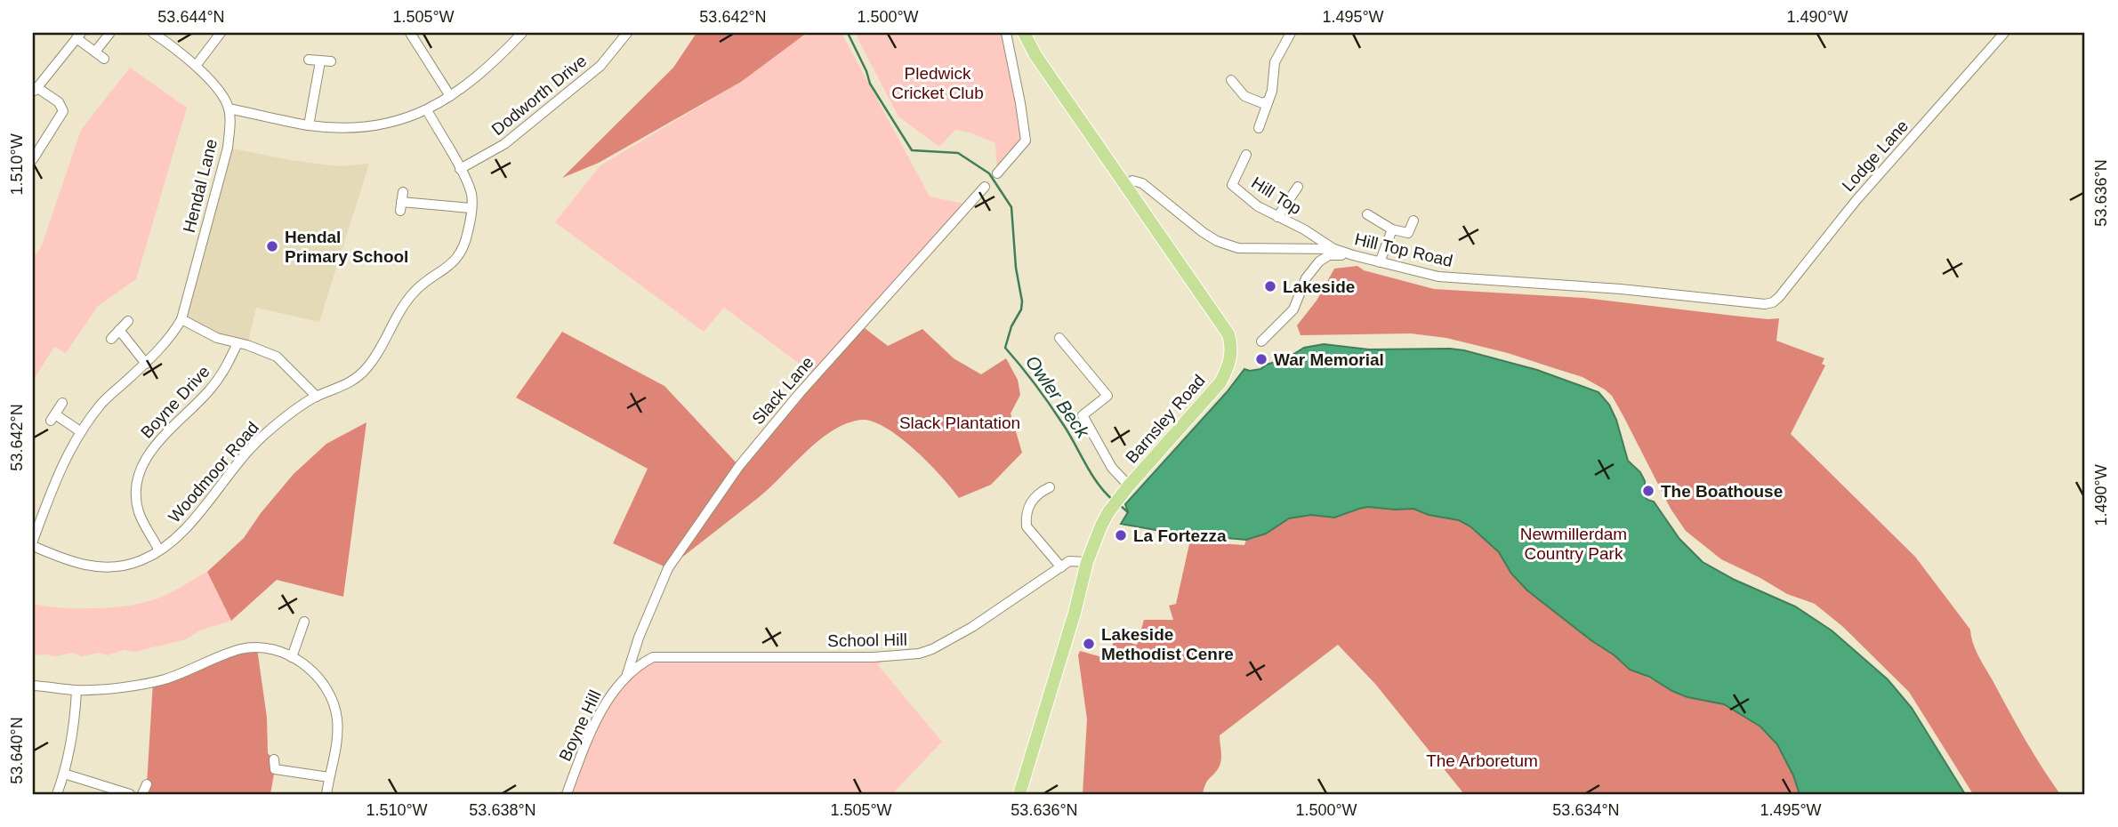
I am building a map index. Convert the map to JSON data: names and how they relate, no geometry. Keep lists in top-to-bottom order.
{
  "streets": {
    "main road": ["Barnsley Road"],
    "street": [
      "Dodworth Drive",
      "Lodge Lane",
      "Hendal Lane",
      "Hill Top",
      "Hill Top Road",
      "Slack Lane",
      "Boyne Drive",
      "Woodmoor Road",
      "School Hill",
      "Boyne Hill"
    ]
  },
  "crossings": [
    ["Dodworth Drive", "Woodmoor Road"],
    ["Lodge Lane", "Hill Top Road"],
    ["Hill Top", "Hill Top Road"],
    ["Hill Top Road", "Barnsley Road"],
    ["Slack Lane", "Boyne Hill"],
    ["Boyne Drive", "Woodmoor Road"],
    ["Barnsley Road", "School Hill"]
  ],
  "water": ["Owler Beck"],
  "parks": [
    "Pledwick Cricket Club",
    "Slack Plantation",
    "Newmillerdam Country Park",
    "The Arboretum"
  ],
  "places": [
    "Hendal Primary School",
    "Lakeside",
    "War Memorial",
    "The Boathouse",
    "La Fortezza",
    "Lakeside Methodist Cenre"
  ],
  "coordinates": [
    "53.644°N",
    "1.505°W",
    "53.642°N",
    "1.500°W",
    "1.495°W",
    "1.490°W",
    "1.510°W",
    "53.636°N",
    "53.640°N",
    "53.638°N",
    "53.634°N"
  ]
}
